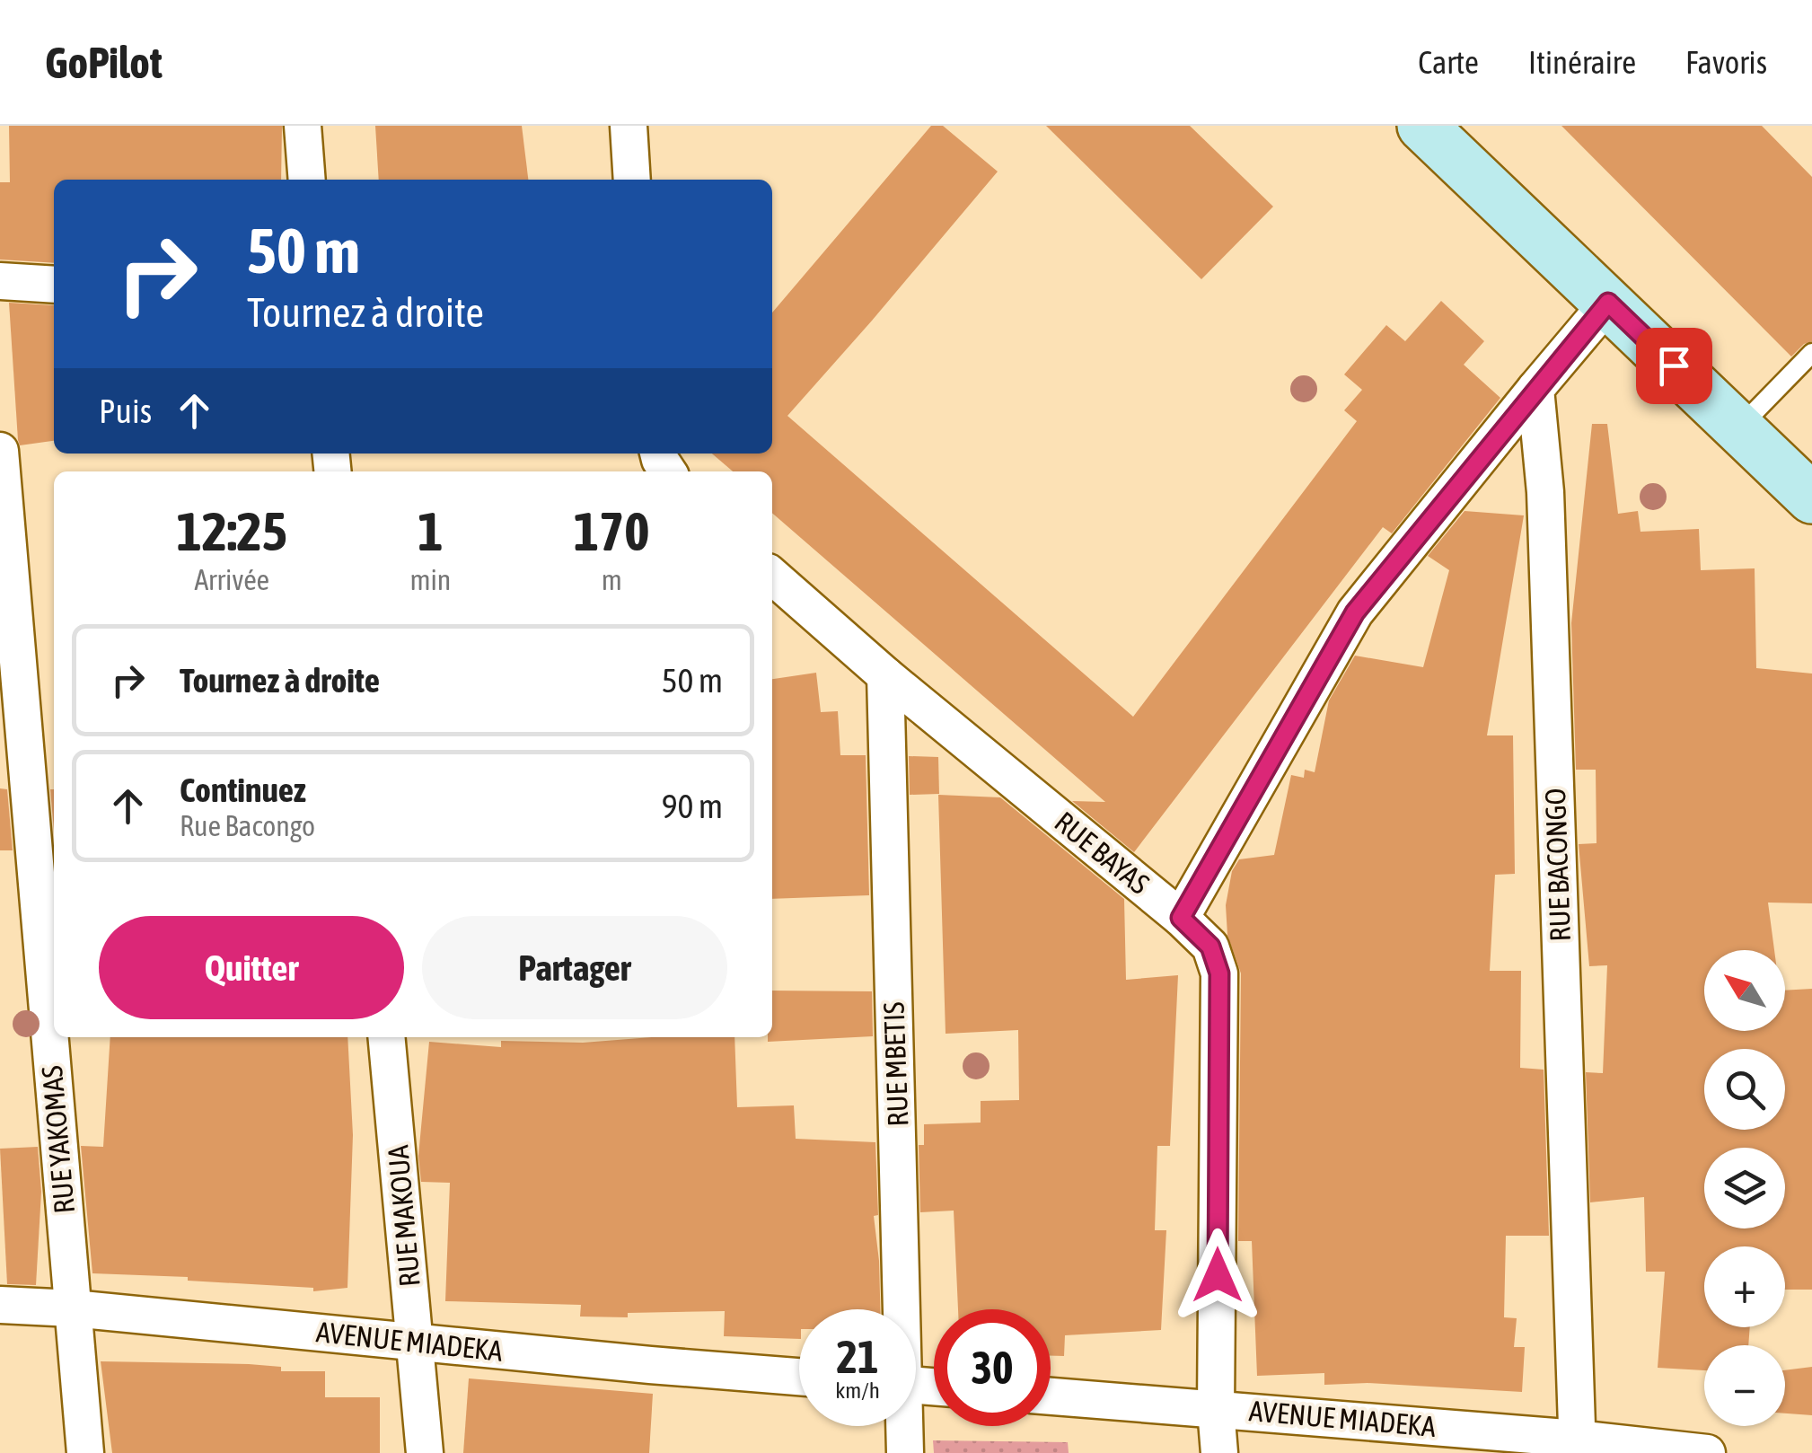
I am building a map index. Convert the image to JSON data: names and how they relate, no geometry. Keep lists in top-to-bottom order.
{
  "streets": {
    "street": [
      "RUE BAYAS",
      "RUE BACONGO",
      "RUE MBETIS",
      "RUE YAKOMAS",
      "RUE MAKOUA",
      "AVENUE MIADEKA"
    ]
  },
  "crossings": [
    ["RUE BAYAS", "RUE MBETIS"],
    ["RUE BAYAS", "AVENUE MIADEKA"],
    ["RUE BACONGO", "AVENUE MIADEKA"],
    ["RUE YAKOMAS", "AVENUE MIADEKA"],
    ["RUE MAKOUA", "AVENUE MIADEKA"]
  ],
  "north": "top left",
  "page": {
    "header": "GoPilot",
    "nav": ["Carte", "Itinéraire", "Favoris"],
    "turn": ["50 m", "Tournez à droite"],
    "then": "Puis",
    "eta": [
      "12:25",
      "Arrivée",
      "1",
      "min",
      "170",
      "m"
    ],
    "list": [
      {
        "name": "Tournez à droite",
        "value": "50 m"
      },
      {
        "name": "Continuez",
        "note": "Rue Bacongo",
        "value": "90 m"
      }
    ],
    "buttons": ["Quitter", "Partager"],
    "map_buttons": ["+", "−"],
    "speed": "21 km/h",
    "limit": "30"
  }
}
